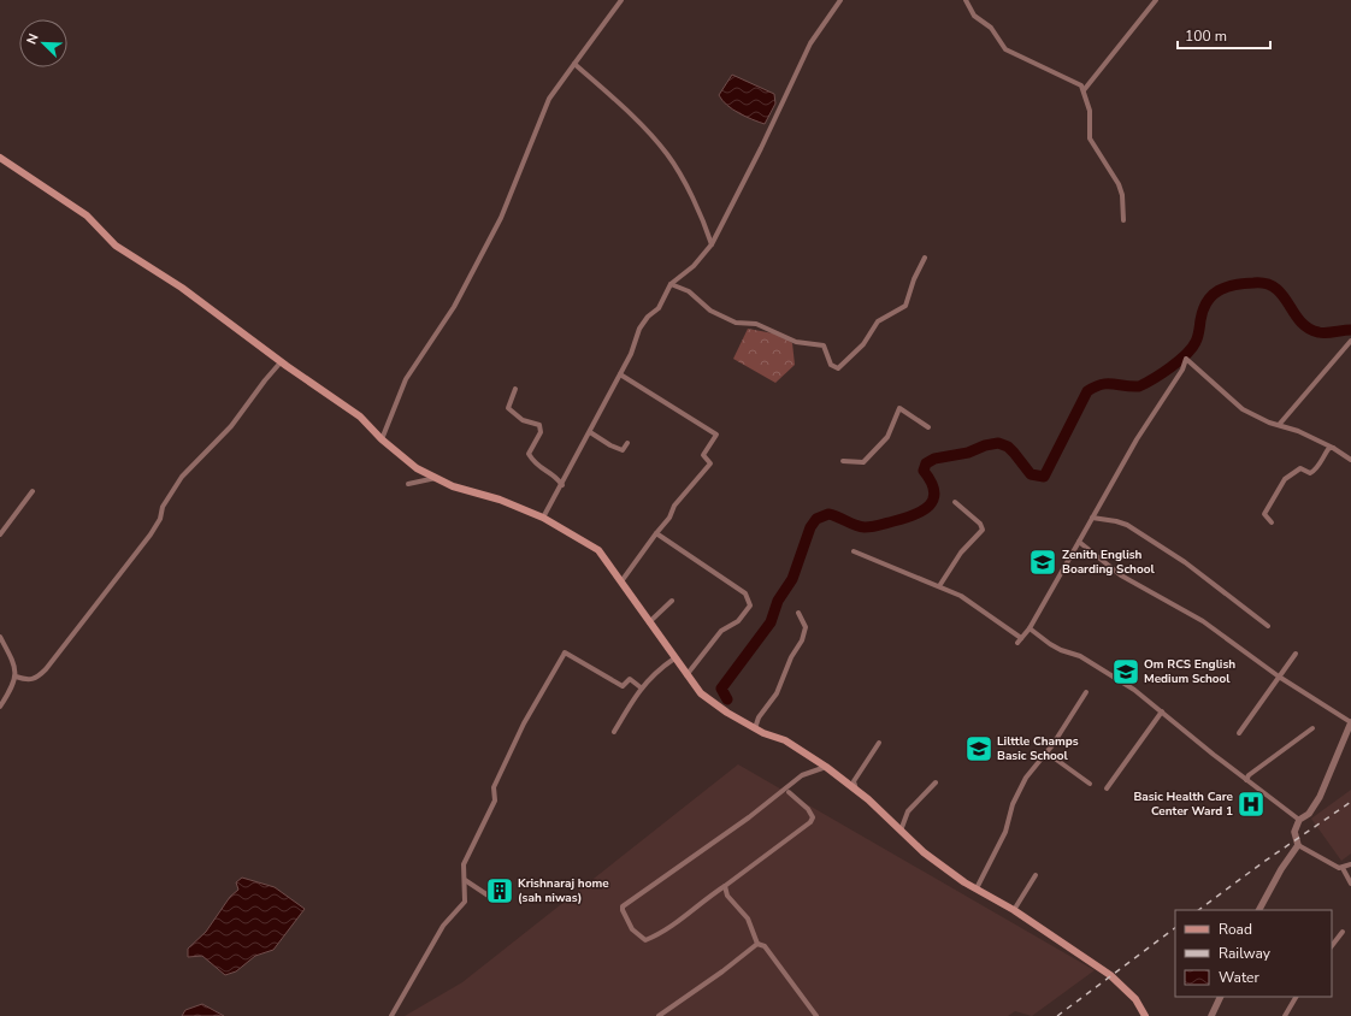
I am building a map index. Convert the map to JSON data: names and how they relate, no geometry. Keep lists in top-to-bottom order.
{
  "places": {
    "school or university": ["Zenith English Boarding School", "Om RCS English Medium School", "Lilttle Champs Basic School"],
    "hospital": ["Basic Health Care Center Ward 1"],
    "building": ["Krishnaraj home (sah niwas)"]
  },
  "legend": ["Road", "Railway", "Water"],
  "scale_bar": "100 m",
  "north": "top left"
}
